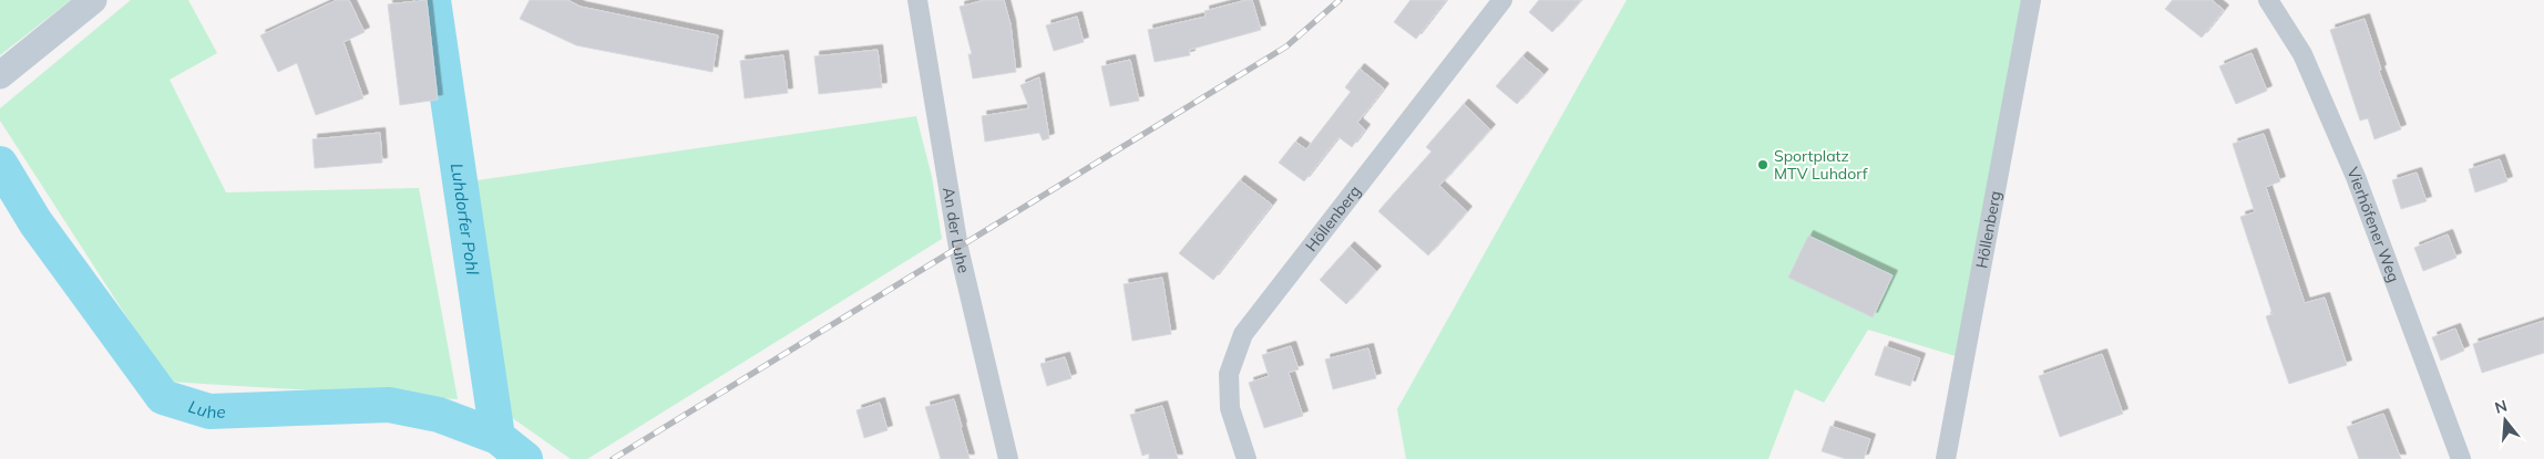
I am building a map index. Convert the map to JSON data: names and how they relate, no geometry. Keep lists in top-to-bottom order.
{
  "streets": {
    "street": ["Höllenberg", "Vierhöfener Weg", "An der Luhe"]
  },
  "water": ["Luhdorfer Pohl", "Luhe"],
  "places": ["Sportplatz MTV Luhdorf"],
  "north": "top"
}
